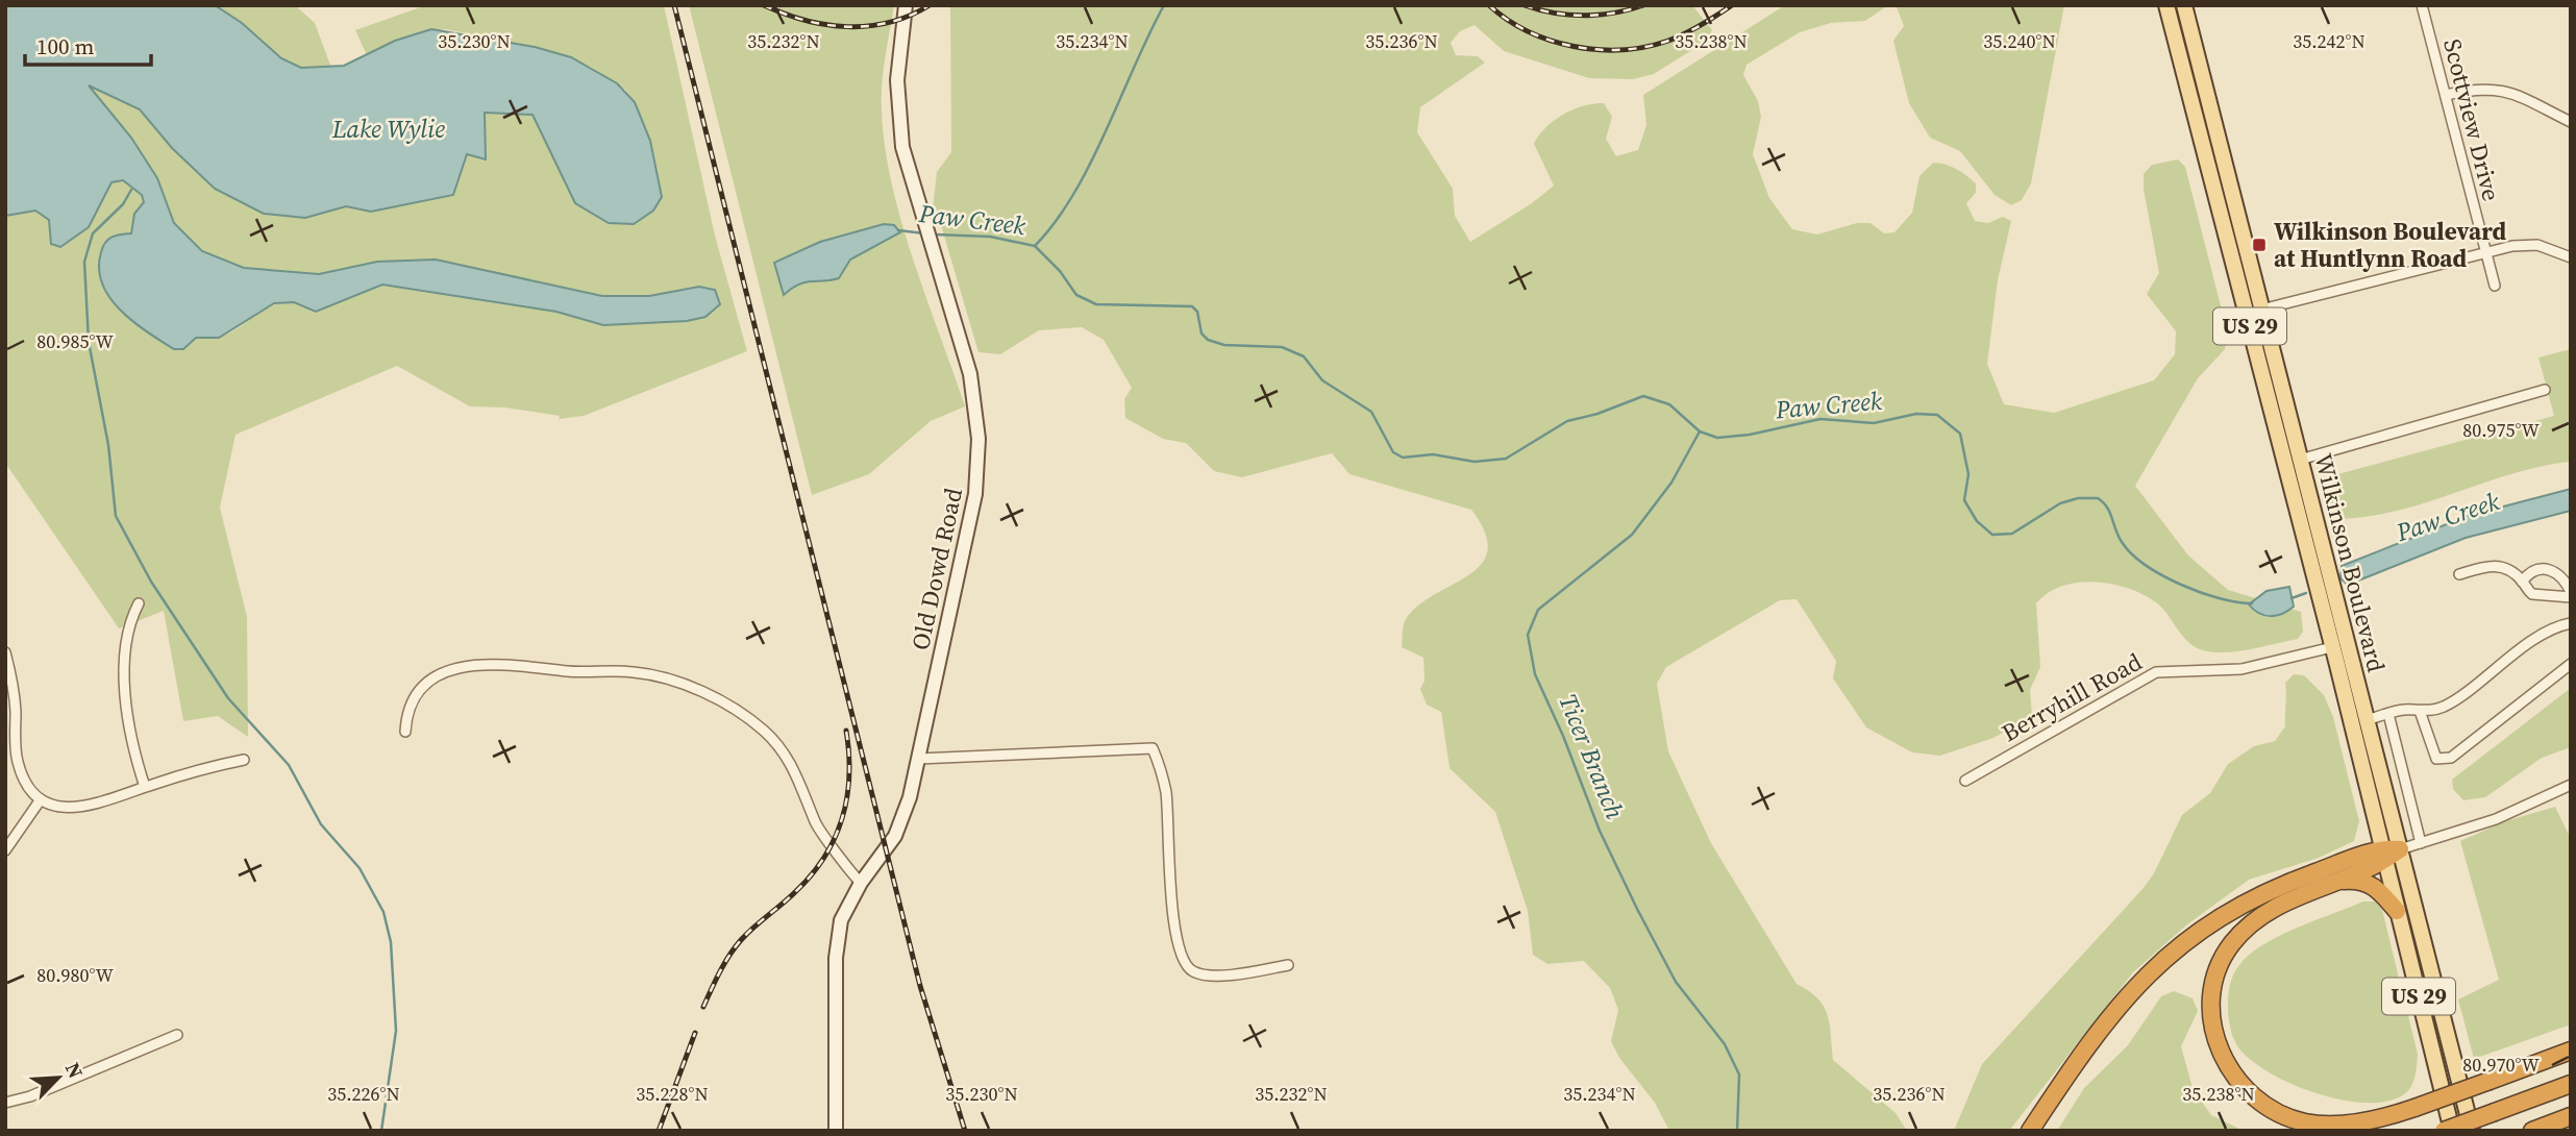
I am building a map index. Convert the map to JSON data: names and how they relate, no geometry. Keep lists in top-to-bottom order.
{
  "streets": {
    "main road": ["US 29", "Wilkinson Boulevard"],
    "street": ["Scottview Drive", "Old Dowd Road", "Berryhill Road"]
  },
  "crossings": [
    ["Wilkinson Boulevard", "Berryhill Road"]
  ],
  "water": ["Lake Wylie", "Paw Creek", "Ticer Branch"],
  "places": {
    "transit": ["Wilkinson Boulevard at Huntlynn Road"]
  },
  "scale_bar": "100 m",
  "north": "top right",
  "coordinates": [
    "35.230°N",
    "35.232°N",
    "35.234°N",
    "35.236°N",
    "35.240°N",
    "35.242°N",
    "35.238°N",
    "80.985°W",
    "80.975°W",
    "80.980°W",
    "80.970°W",
    "35.226°N",
    "35.228°N"
  ]
}
